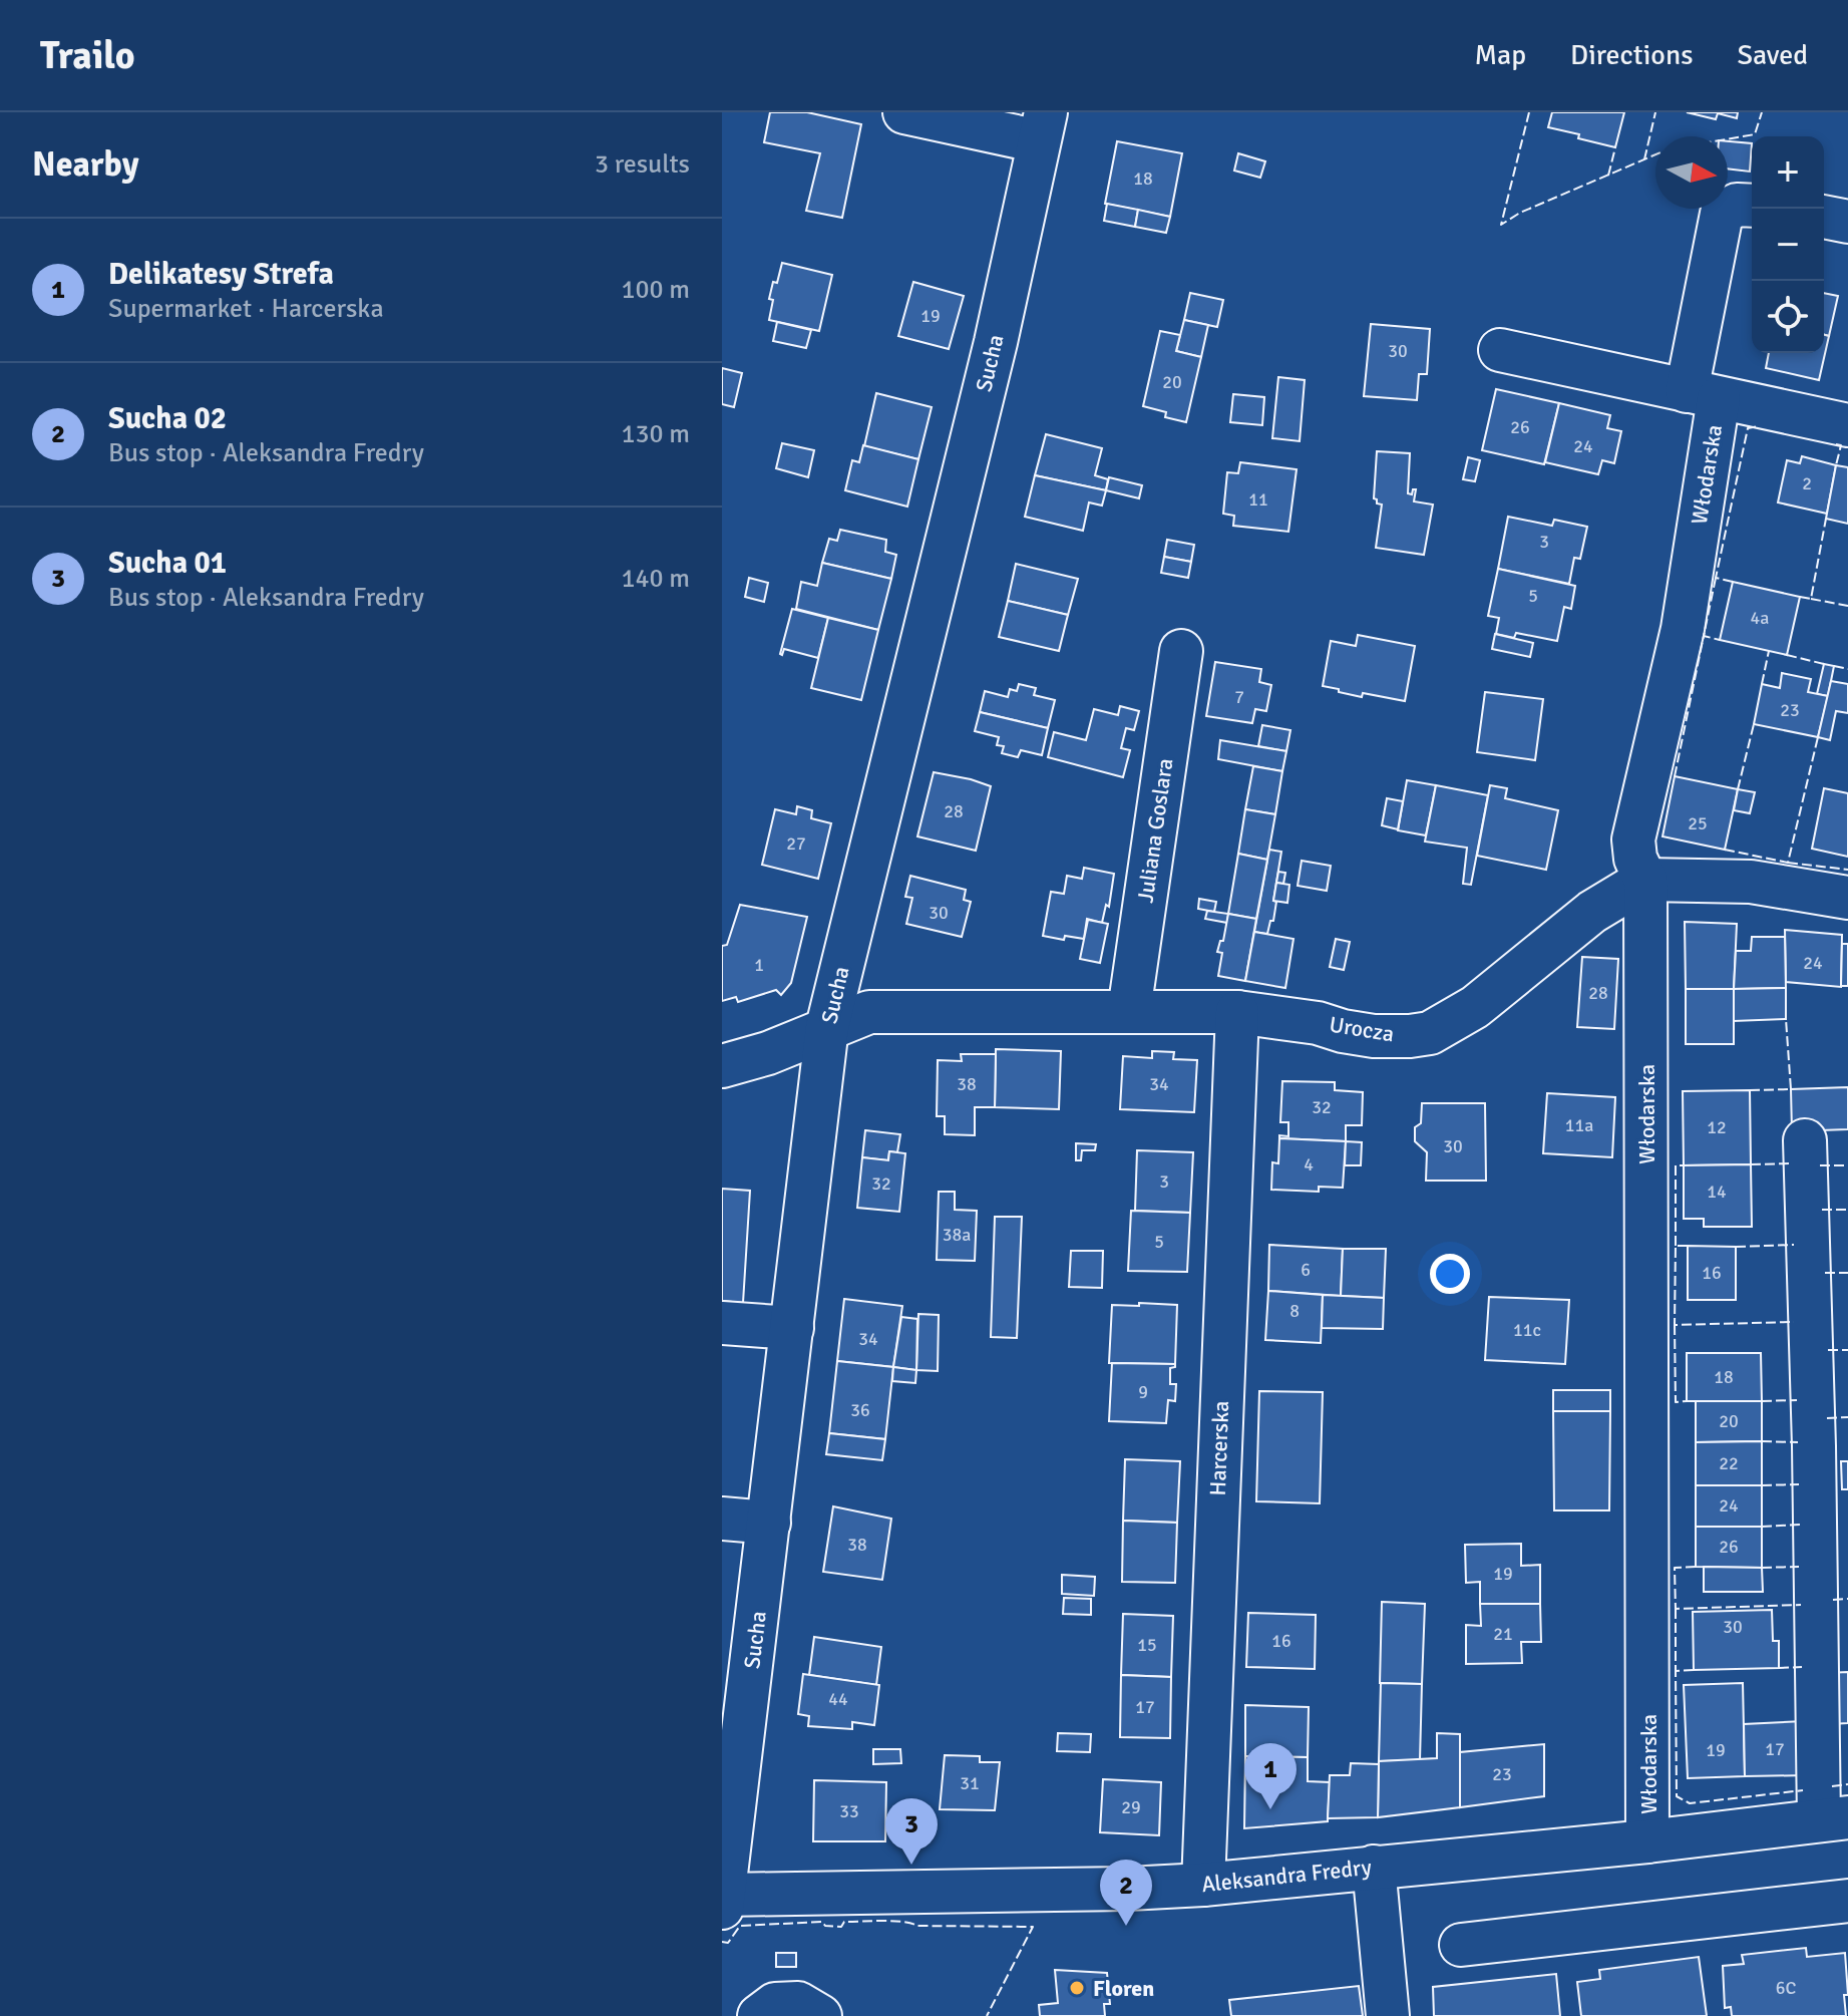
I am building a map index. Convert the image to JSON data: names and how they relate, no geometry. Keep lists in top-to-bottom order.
{
  "streets": {
    "street": [
      "Sucha",
      "Włodarska",
      "Juliana Goslara",
      "Urocza",
      "Harcerska",
      "Aleksandra Fredry"
    ]
  },
  "crossings": [
    ["Sucha", "Urocza"],
    ["Sucha", "Aleksandra Fredry"],
    ["Włodarska", "Urocza"],
    ["Włodarska", "Aleksandra Fredry"],
    ["Juliana Goslara", "Urocza"],
    ["Urocza", "Harcerska"],
    ["Harcerska", "Aleksandra Fredry"]
  ],
  "places": ["Floren"],
  "house_numbers": [
    "18",
    "19",
    "30",
    "20",
    "26",
    "24",
    "2",
    "11",
    "3",
    "5",
    "4a",
    "7",
    "23",
    "28",
    "25",
    "27",
    "30",
    "24",
    "1",
    "28",
    "38",
    "34",
    "32",
    "11a",
    "12",
    "30",
    "4",
    "3",
    "32",
    "14",
    "38a",
    "5",
    "6",
    "16",
    "8",
    "11c",
    "34",
    "18",
    "9",
    "36",
    "20",
    "22",
    "24",
    "38",
    "26",
    "19",
    "30",
    "21",
    "16",
    "15",
    "44",
    "17",
    "17",
    "19",
    "23",
    "31",
    "29",
    "33",
    "6C"
  ],
  "north": "right",
  "page": {
    "header": "Trailo",
    "nav": ["Map", "Directions", "Saved"],
    "heading": ["Nearby", "3 results"],
    "map_buttons": ["+", "−"],
    "list": [
      {
        "mark": "1",
        "name": "Delikatesy Strefa",
        "note": "Supermarket · Harcerska",
        "value": "100 m"
      },
      {
        "mark": "2",
        "name": "Sucha 02",
        "note": "Bus stop · Aleksandra Fredry",
        "value": "130 m"
      },
      {
        "mark": "3",
        "name": "Sucha 01",
        "note": "Bus stop · Aleksandra Fredry",
        "value": "140 m"
      }
    ],
    "pins": ["1", "3", "2"]
  }
}
